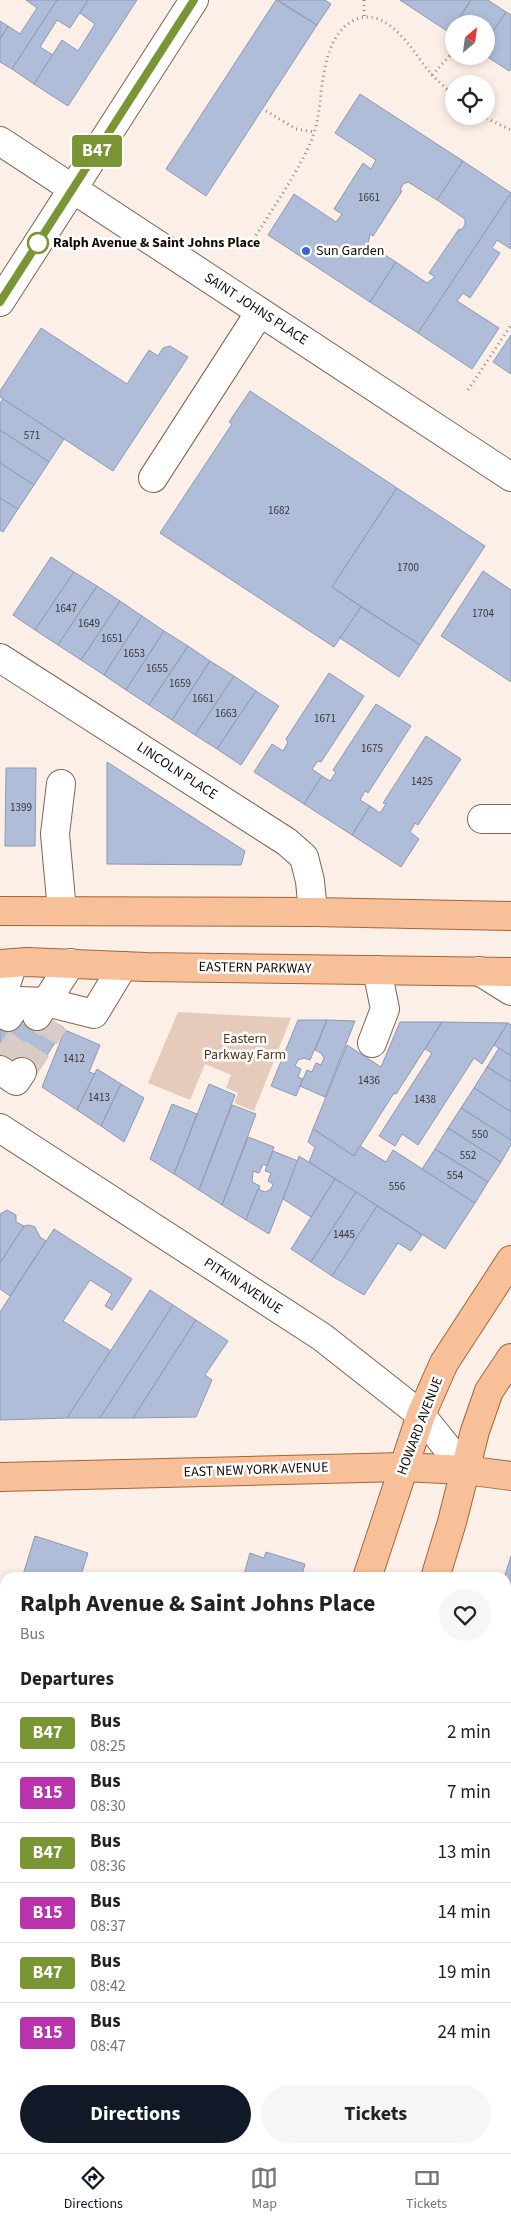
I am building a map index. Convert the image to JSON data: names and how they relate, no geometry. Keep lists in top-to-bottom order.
{
  "streets": {
    "main road": ["EASTERN PARKWAY", "HOWARD AVENUE", "EAST NEW YORK AVENUE"],
    "street": ["SAINT JOHNS PLACE", "LINCOLN PLACE", "PITKIN AVENUE"]
  },
  "crossings": [
    ["PITKIN AVENUE", "HOWARD AVENUE"],
    ["PITKIN AVENUE", "EAST NEW YORK AVENUE"],
    ["HOWARD AVENUE", "EAST NEW YORK AVENUE"]
  ],
  "parks": ["Eastern Parkway Farm"],
  "places": ["Ralph Avenue & Saint Johns Place", "Sun Garden"],
  "lines": ["bus line B47"],
  "house_numbers": [
    "1661",
    "571",
    "1682",
    "1700",
    "1647",
    "1704",
    "1649",
    "1651",
    "1653",
    "1655",
    "1659",
    "1661",
    "1663",
    "1671",
    "1675",
    "1425",
    "1399",
    "1412",
    "1436",
    "1413",
    "1438",
    "550",
    "552",
    "554",
    "556",
    "1445"
  ],
  "north": "top right",
  "page": {
    "on_map": "B47",
    "heading": [
      ["Ralph Avenue & Saint Johns Place", "Bus"],
      "Departures"
    ],
    "list": [
      {
        "mark": "B47",
        "name": "Bus",
        "note": "08:25",
        "value": "2 min"
      },
      {
        "mark": "B15",
        "name": "Bus",
        "note": "08:30",
        "value": "7 min"
      },
      {
        "mark": "B47",
        "name": "Bus",
        "note": "08:36",
        "value": "13 min"
      },
      {
        "mark": "B15",
        "name": "Bus",
        "note": "08:37",
        "value": "14 min"
      },
      {
        "mark": "B47",
        "name": "Bus",
        "note": "08:42",
        "value": "19 min"
      },
      {
        "mark": "B15",
        "name": "Bus",
        "note": "08:47",
        "value": "24 min"
      }
    ],
    "buttons": ["Directions", "Tickets"],
    "tabs": ["Directions", "Map", "Tickets"]
  }
}
